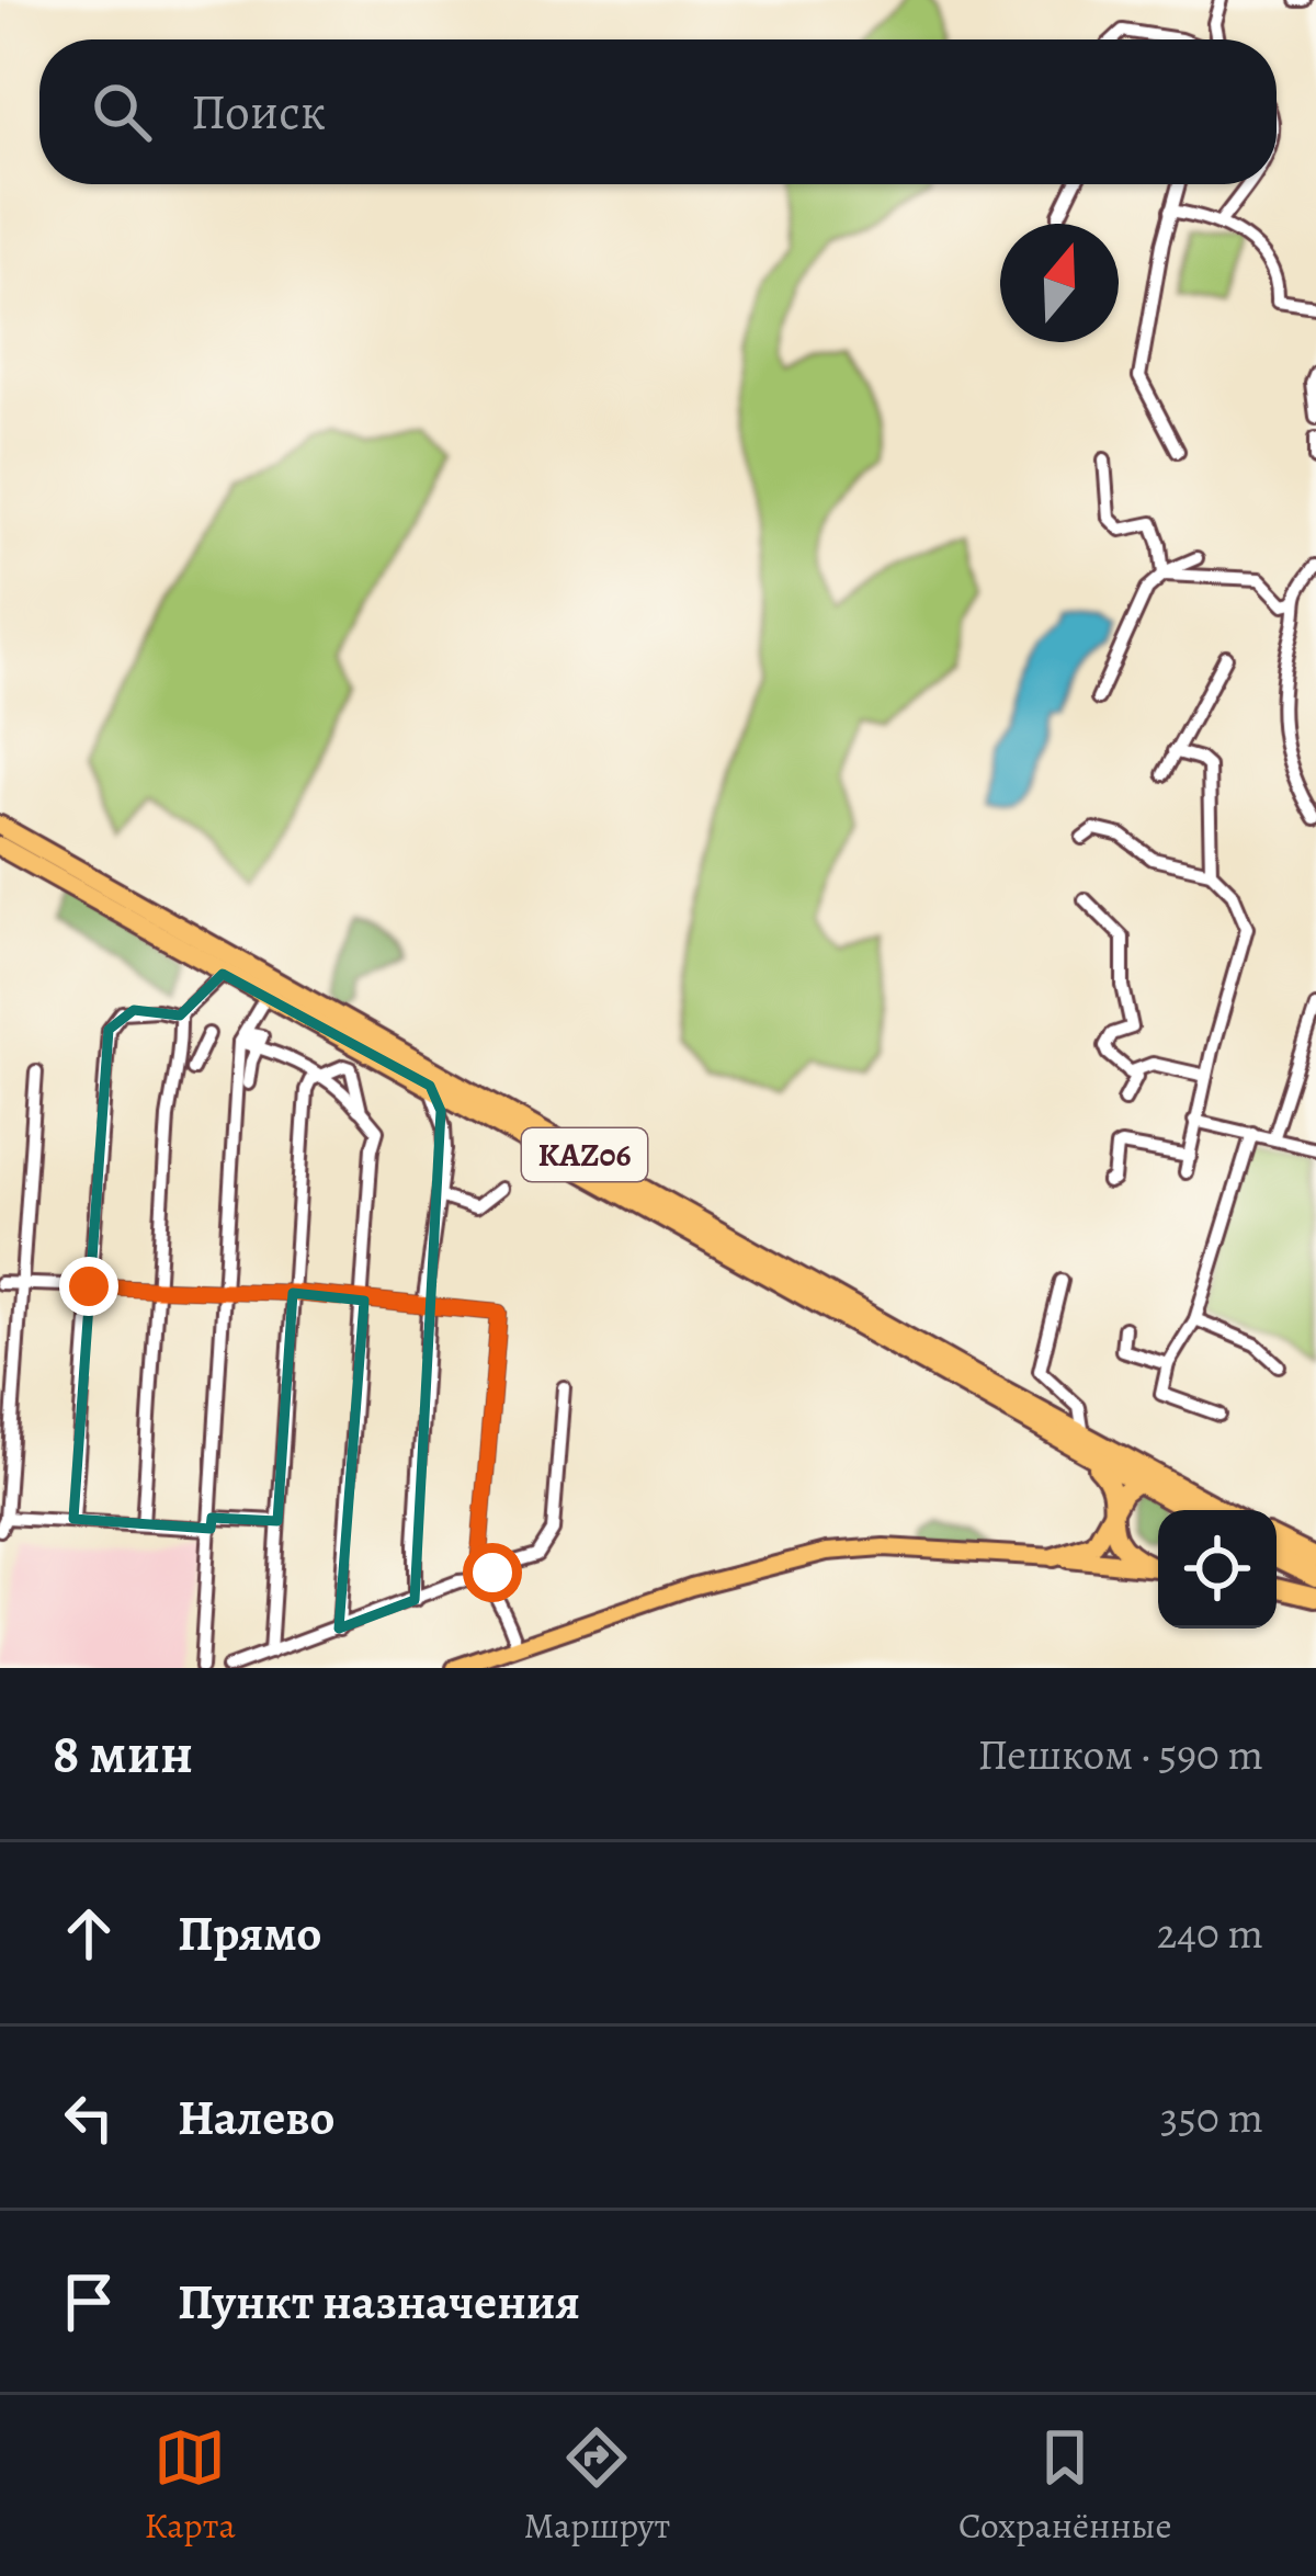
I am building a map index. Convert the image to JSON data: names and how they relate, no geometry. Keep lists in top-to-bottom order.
{
  "streets": {
    "highway": ["KАZ06"]
  },
  "north": "top",
  "page": {
    "search": "Поиск",
    "heading": ["8 мин", "Пешком · 590 m"],
    "list": [
      ["Прямо", "240 m"],
      ["Налево", "350 m"],
      "Пункт назначения"
    ],
    "nav": ["Карта", "Маршрут", "Сохранённые"]
  }
}
